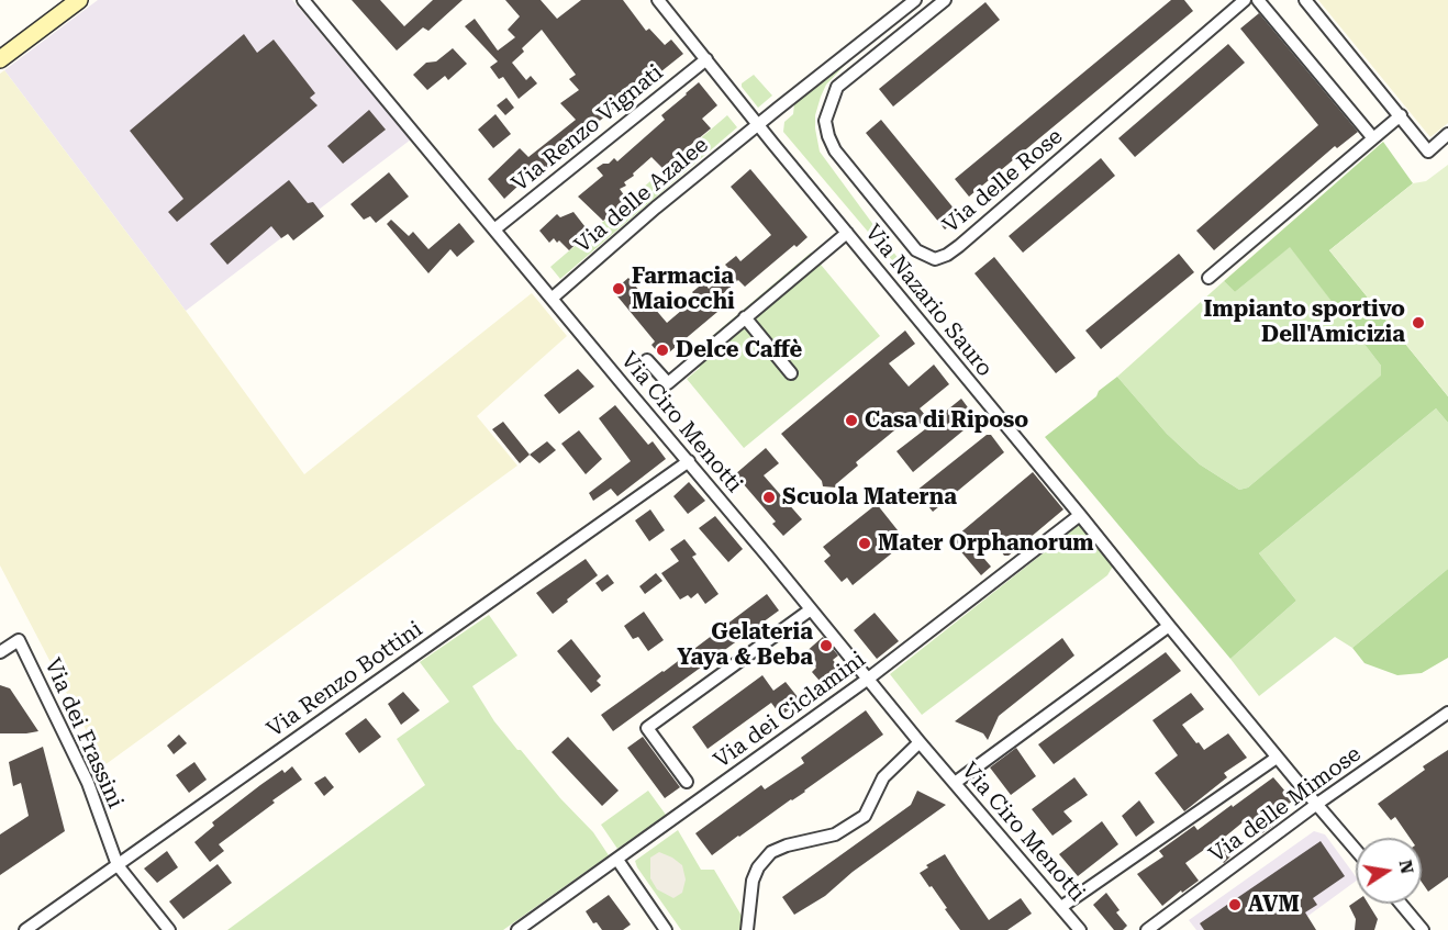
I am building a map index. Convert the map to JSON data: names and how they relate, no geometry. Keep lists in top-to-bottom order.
{
  "streets": {
    "street": [
      "Via Renzo Vignati",
      "Via delle Rose",
      "Via delle Azalee",
      "Via Nazario Sauro",
      "Via Ciro Menotti",
      "Via Renzo Bottini",
      "Via dei Ciclamini",
      "Via dei Frassini",
      "Via delle Mimose"
    ]
  },
  "crossings": [
    ["Via Renzo Vignati", "Via Nazario Sauro"],
    ["Via Renzo Vignati", "Via Ciro Menotti"],
    ["Via delle Azalee", "Via Nazario Sauro"],
    ["Via delle Azalee", "Via Ciro Menotti"],
    ["Via Nazario Sauro", "Via dei Ciclamini"],
    ["Via Nazario Sauro", "Via delle Mimose"],
    ["Via Ciro Menotti", "Via Renzo Bottini"],
    ["Via Ciro Menotti", "Via dei Ciclamini"],
    ["Via Renzo Bottini", "Via dei Frassini"]
  ],
  "places": [
    "Farmacia Maiocchi",
    "Impianto sportivo Dell'Amicizia",
    "Delce Caffè",
    "Casa di Riposo",
    "Scuola Materna",
    "Mater Orphanorum",
    "Gelateria Yaya & Beba",
    "AVM"
  ],
  "north": "right"
}
